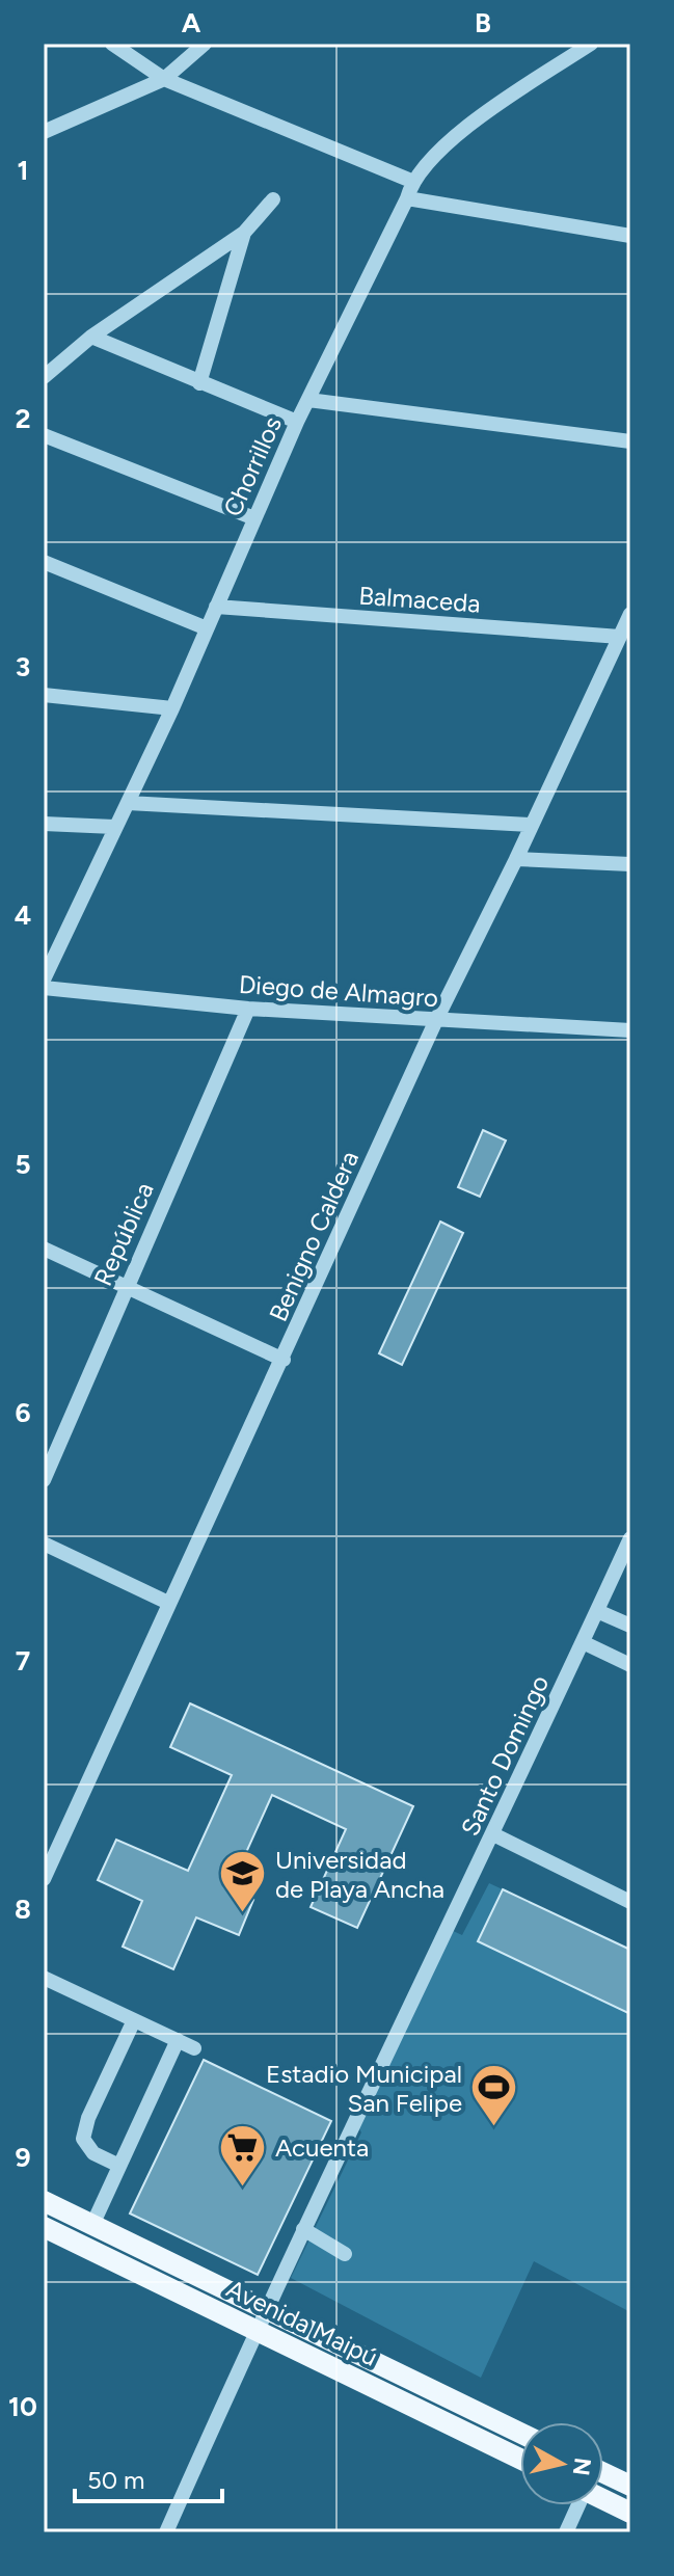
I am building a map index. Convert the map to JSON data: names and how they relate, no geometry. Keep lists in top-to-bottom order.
{
  "streets": {
    "main road": ["Avenida Maipú"],
    "street": [
      "Chorrillos",
      "Balmaceda",
      "Diego de Almagro",
      "República",
      "Benigno Caldera",
      "Santo Domingo"
    ]
  },
  "crossings": [
    ["Chorrillos", "Balmaceda"],
    ["Balmaceda", "Benigno Caldera"],
    ["Diego de Almagro", "República"],
    ["Diego de Almagro", "Benigno Caldera"],
    ["Santo Domingo", "Avenida Maipú"]
  ],
  "places": {
    "school or university": ["Universidad de Playa Ancha"],
    "sports": ["Estadio Municipal San Felipe"],
    "supermarket": ["Acuenta"]
  },
  "scale_bar": "50 m",
  "north": "right",
  "grid": {
    "columns": ["A", "B"],
    "rows": [
      "1",
      "2",
      "3",
      "4",
      "5",
      "6",
      "7",
      "8",
      "9",
      "10"
    ]
  }
}
